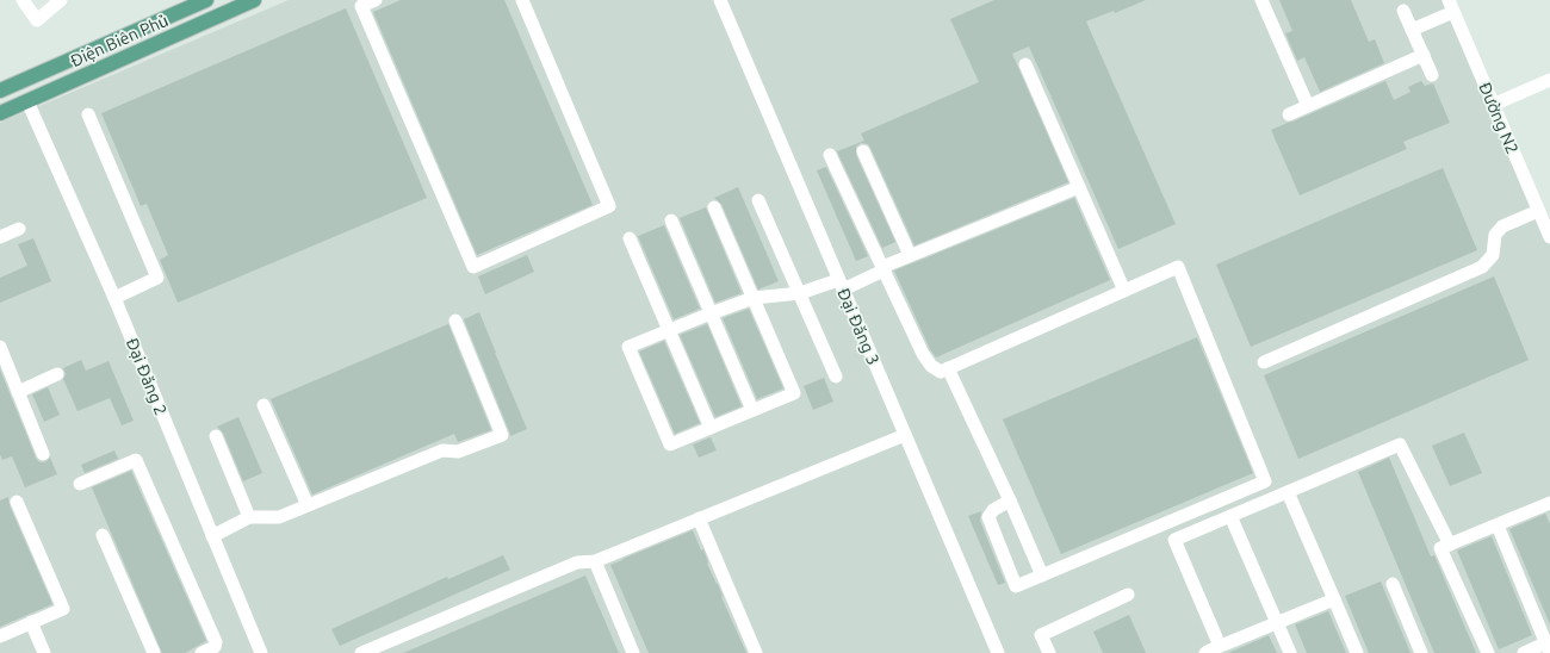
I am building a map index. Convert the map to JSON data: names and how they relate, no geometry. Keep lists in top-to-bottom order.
{
  "streets": {
    "main road": ["Điện Biên Phủ"],
    "street": ["Đường N2", "Đại Đăng 3", "Đại Đăng 2"]
  },
  "crossings": [
    ["Điện Biên Phủ", "Đại Đăng 2"]
  ]
}
